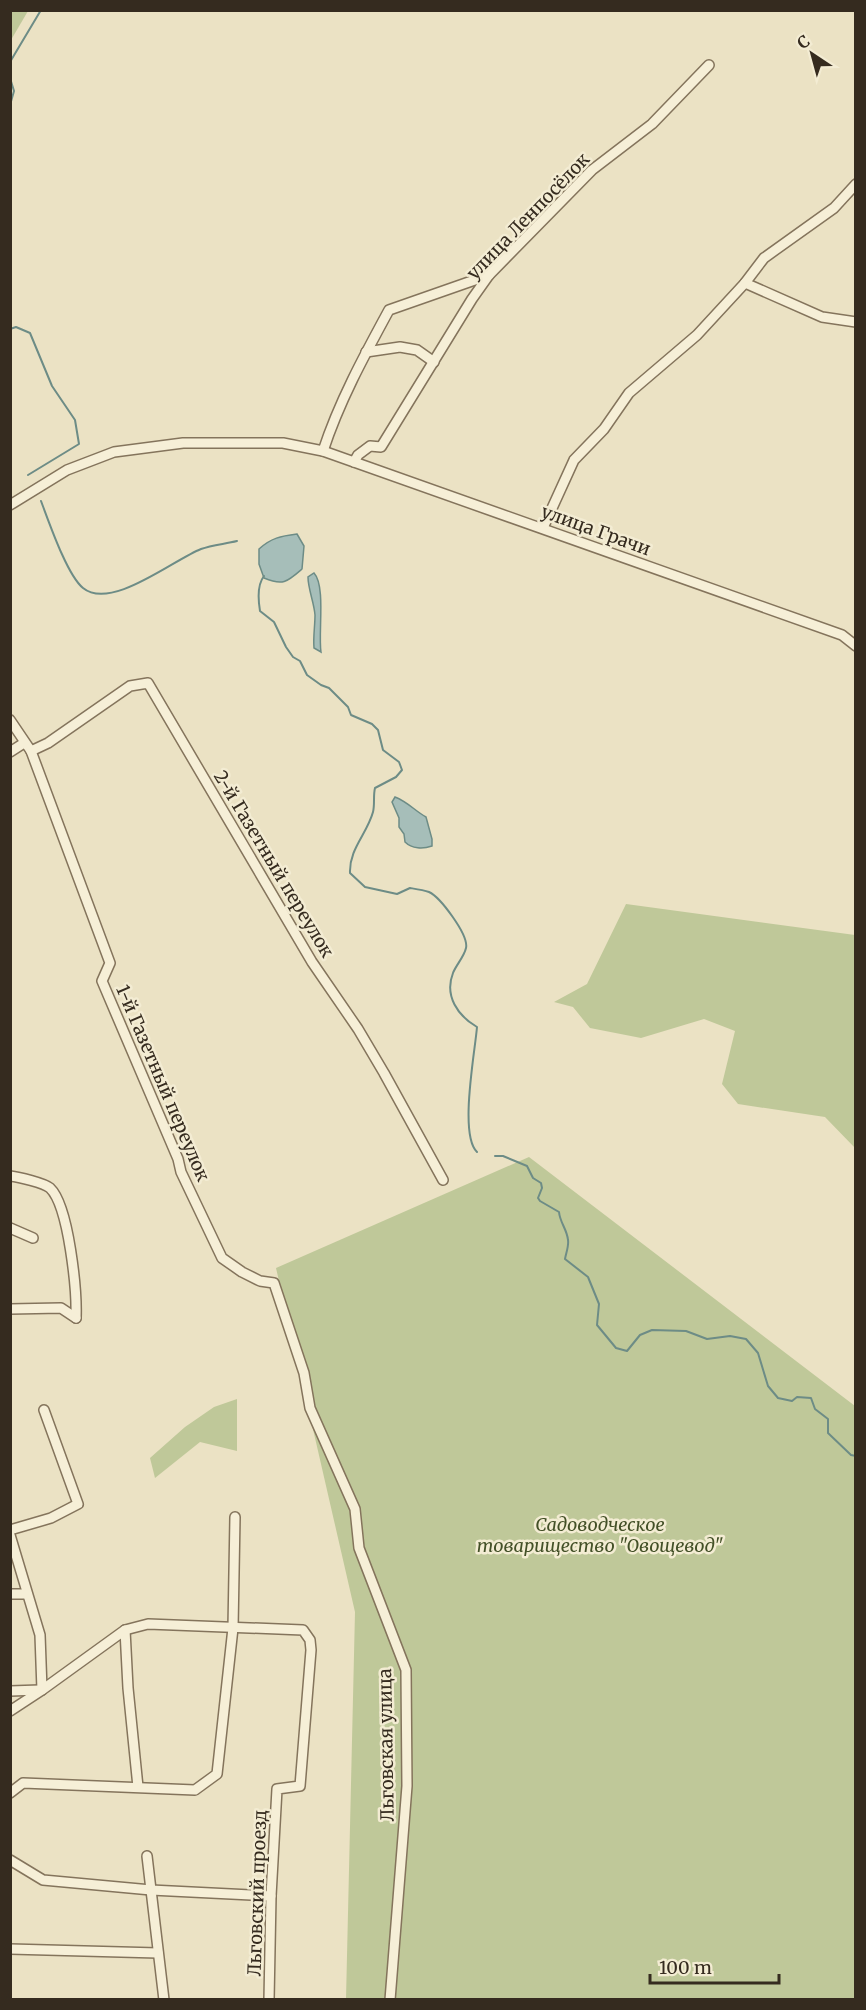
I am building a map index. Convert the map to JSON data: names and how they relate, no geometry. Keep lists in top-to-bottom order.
{
  "streets": {
    "street": [
      "улица Ленпосёлок",
      "улица Грачи",
      "2-й Газетный переулок",
      "1-й Газетный переулок",
      "Льговская улица",
      "Льговский проезд"
    ]
  },
  "crossings": [
    ["улица Ленпосёлок", "улица Грачи"],
    ["2-й Газетный переулок", "1-й Газетный переулок"],
    ["1-й Газетный переулок", "Льговская улица"]
  ],
  "parks": ["Садоводческое товарищество \"Овощевод\""],
  "scale_bar": "100 m",
  "north": "top left"
}
